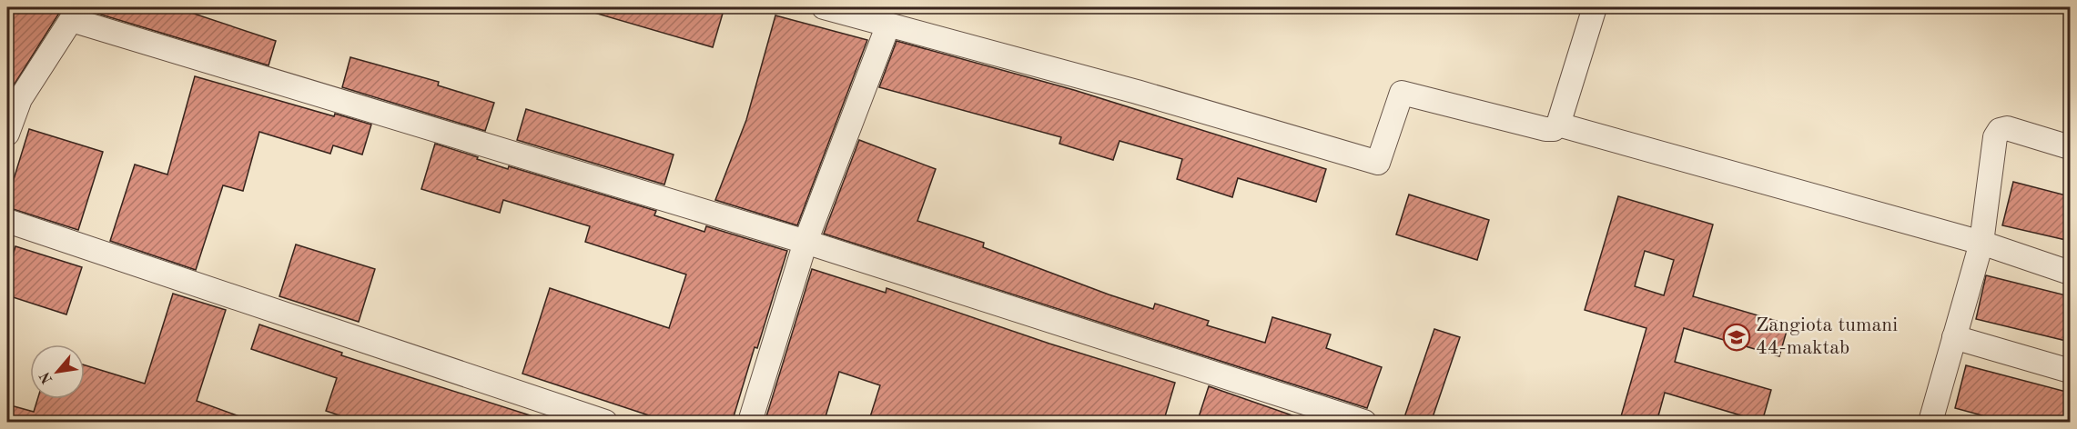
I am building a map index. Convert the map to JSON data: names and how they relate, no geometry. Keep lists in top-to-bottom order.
{
  "places": {
    "school or university": ["Zangiota tumani 44-maktab"]
  },
  "north": "bottom left"
}
